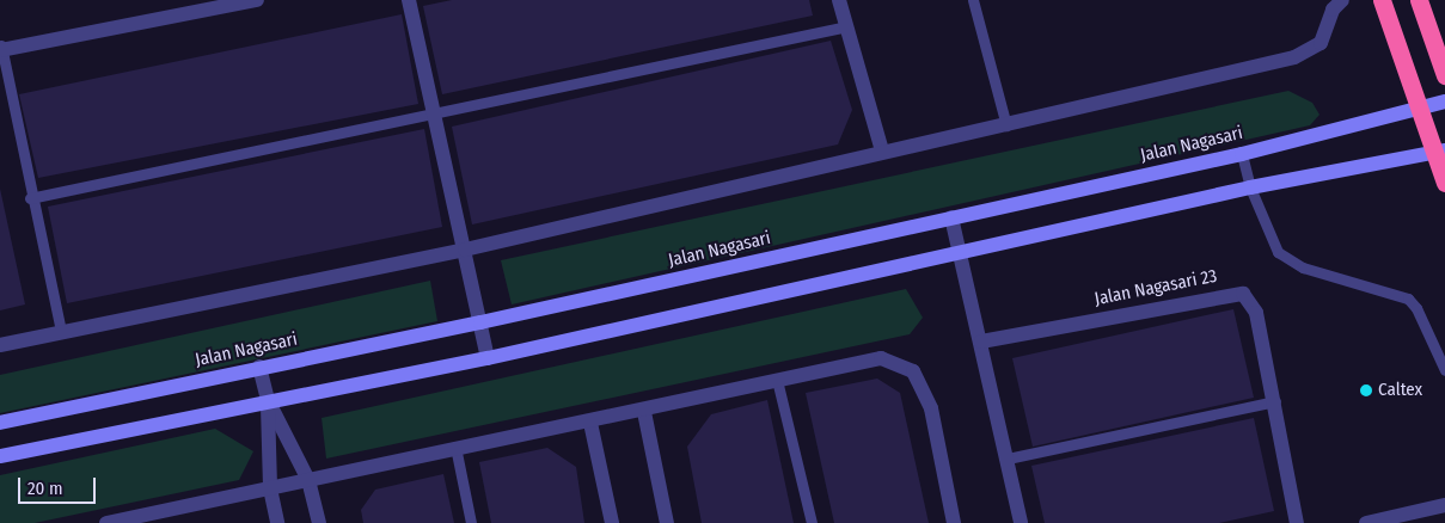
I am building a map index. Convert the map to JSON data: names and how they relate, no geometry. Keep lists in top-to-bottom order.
{
  "streets": {
    "street": ["Jalan Nagasari", "Jalan Nagasari 23"]
  },
  "places": ["Caltex"],
  "scale_bar": "20 m"
}
